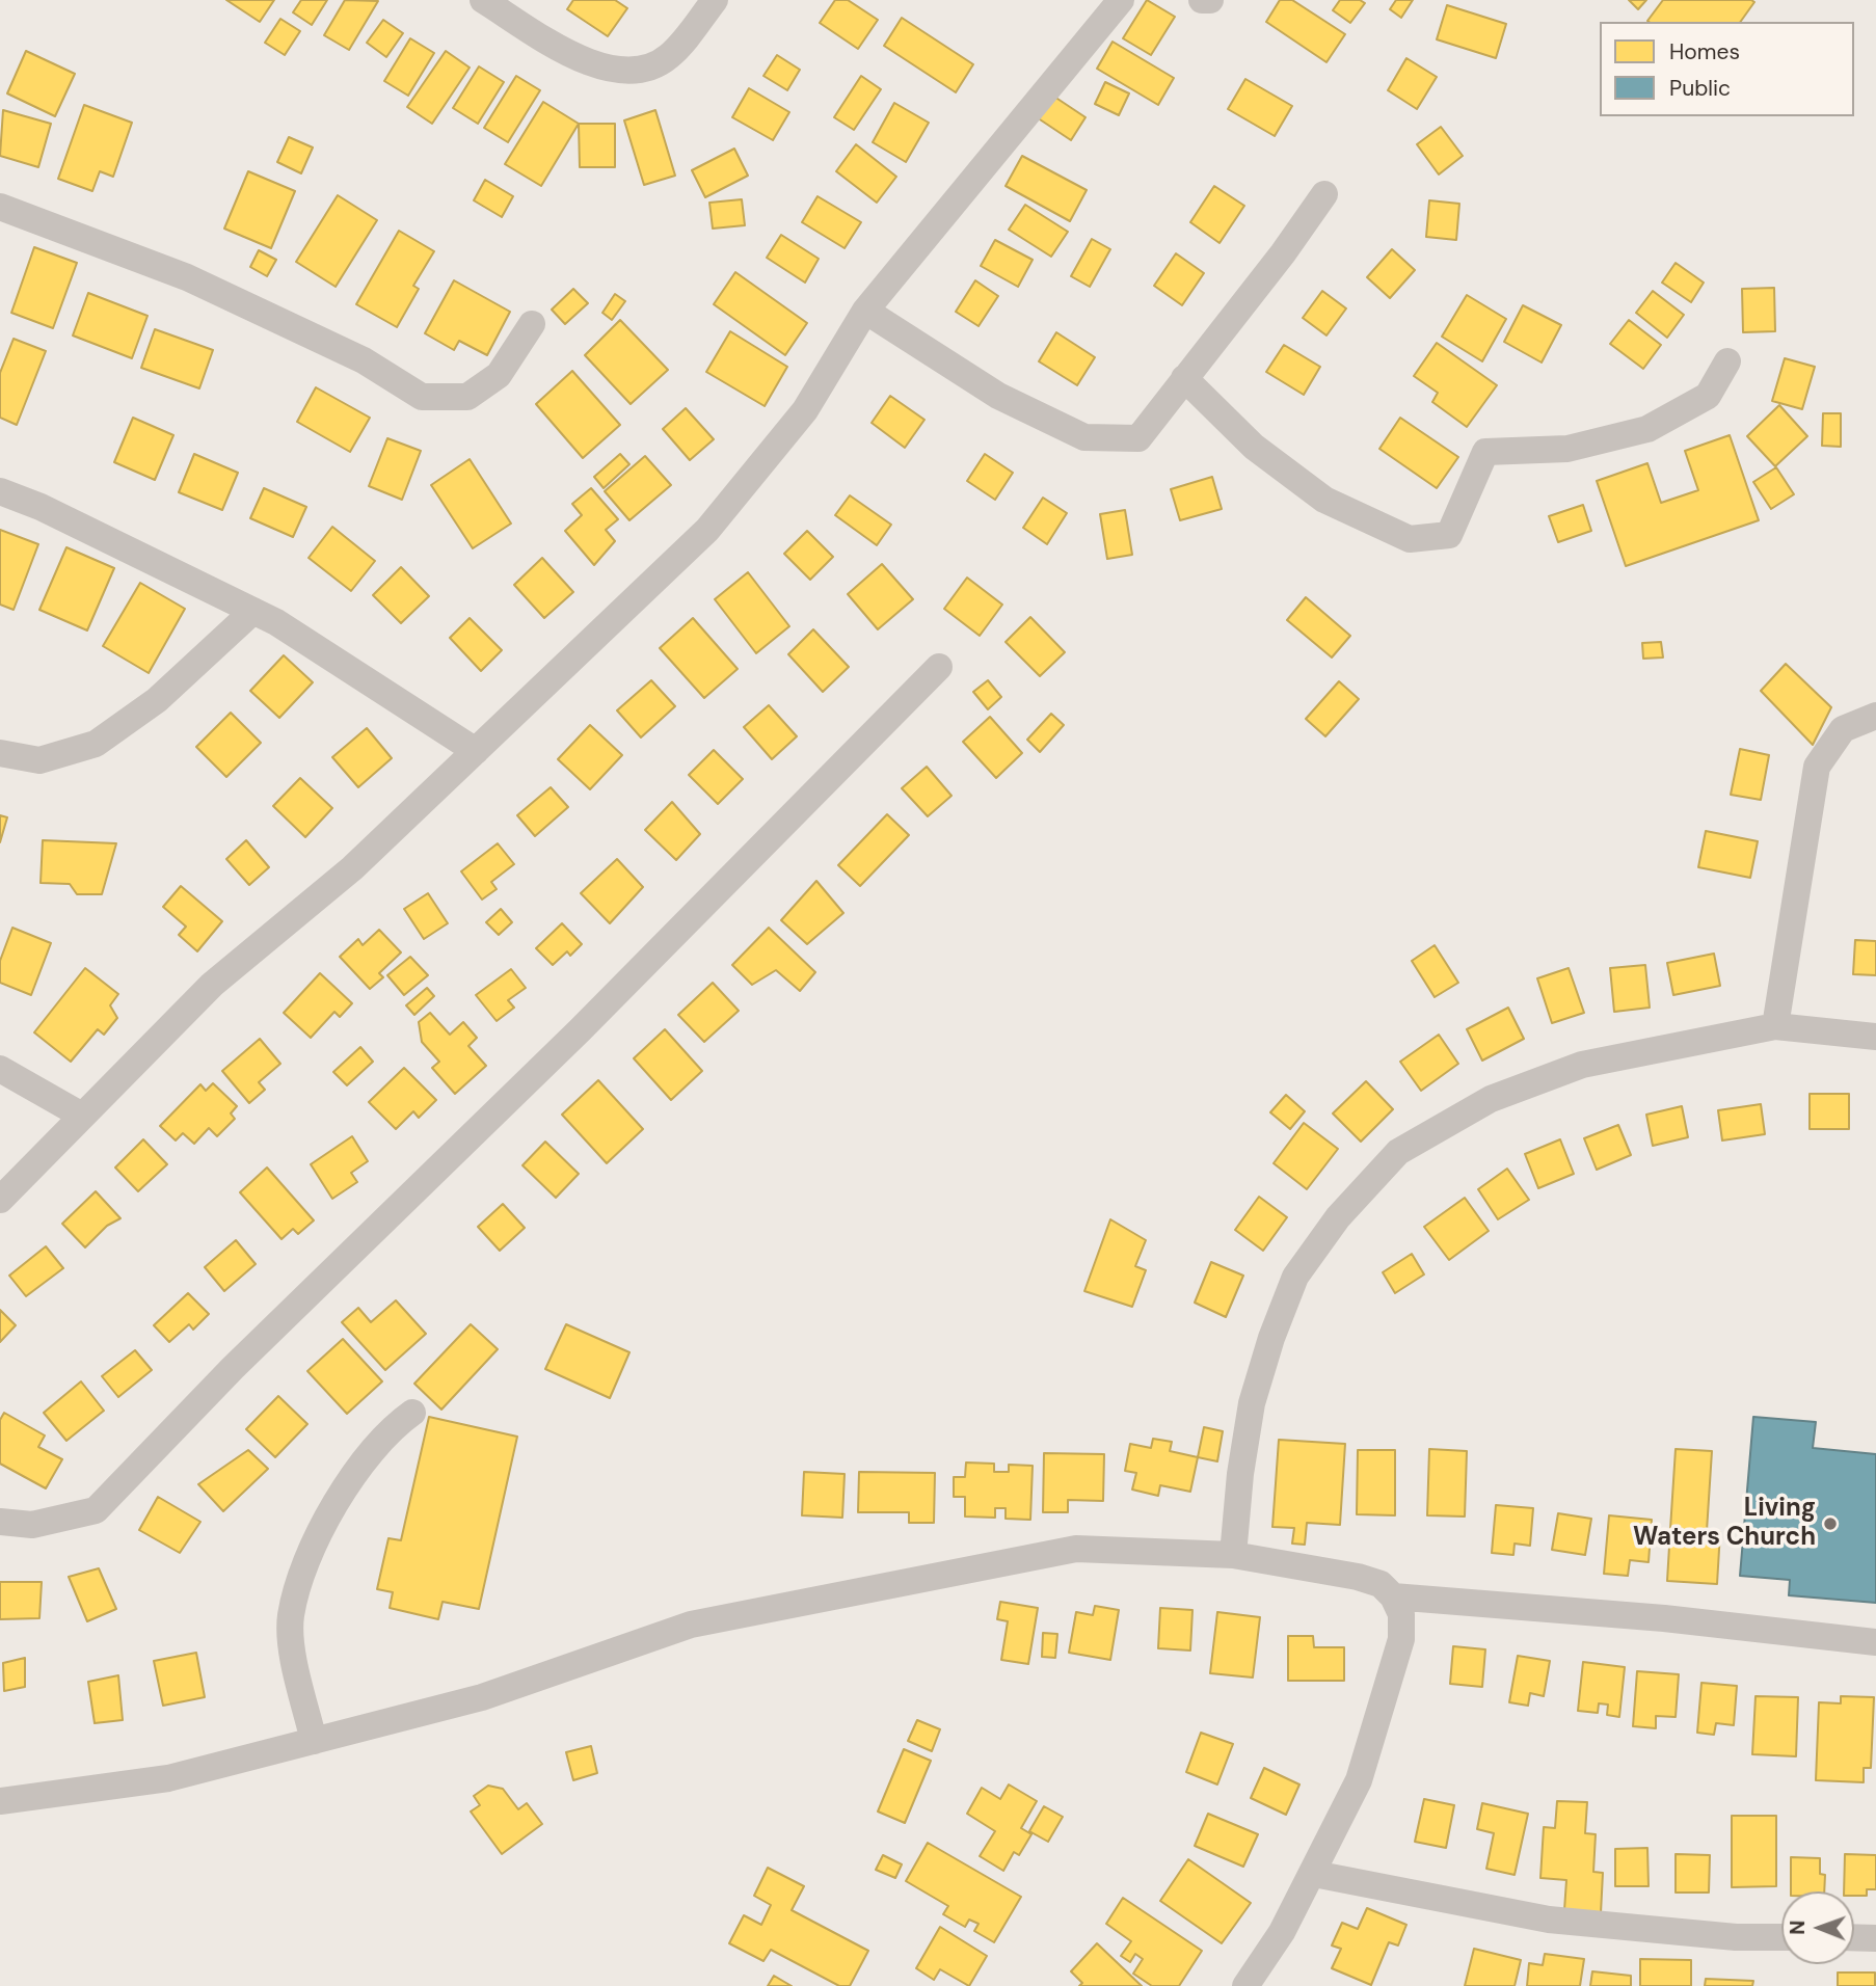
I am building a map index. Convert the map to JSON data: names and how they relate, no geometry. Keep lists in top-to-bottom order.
{
  "places": ["Living Waters Church"],
  "legend": ["Homes", "Public"],
  "north": "left"
}
